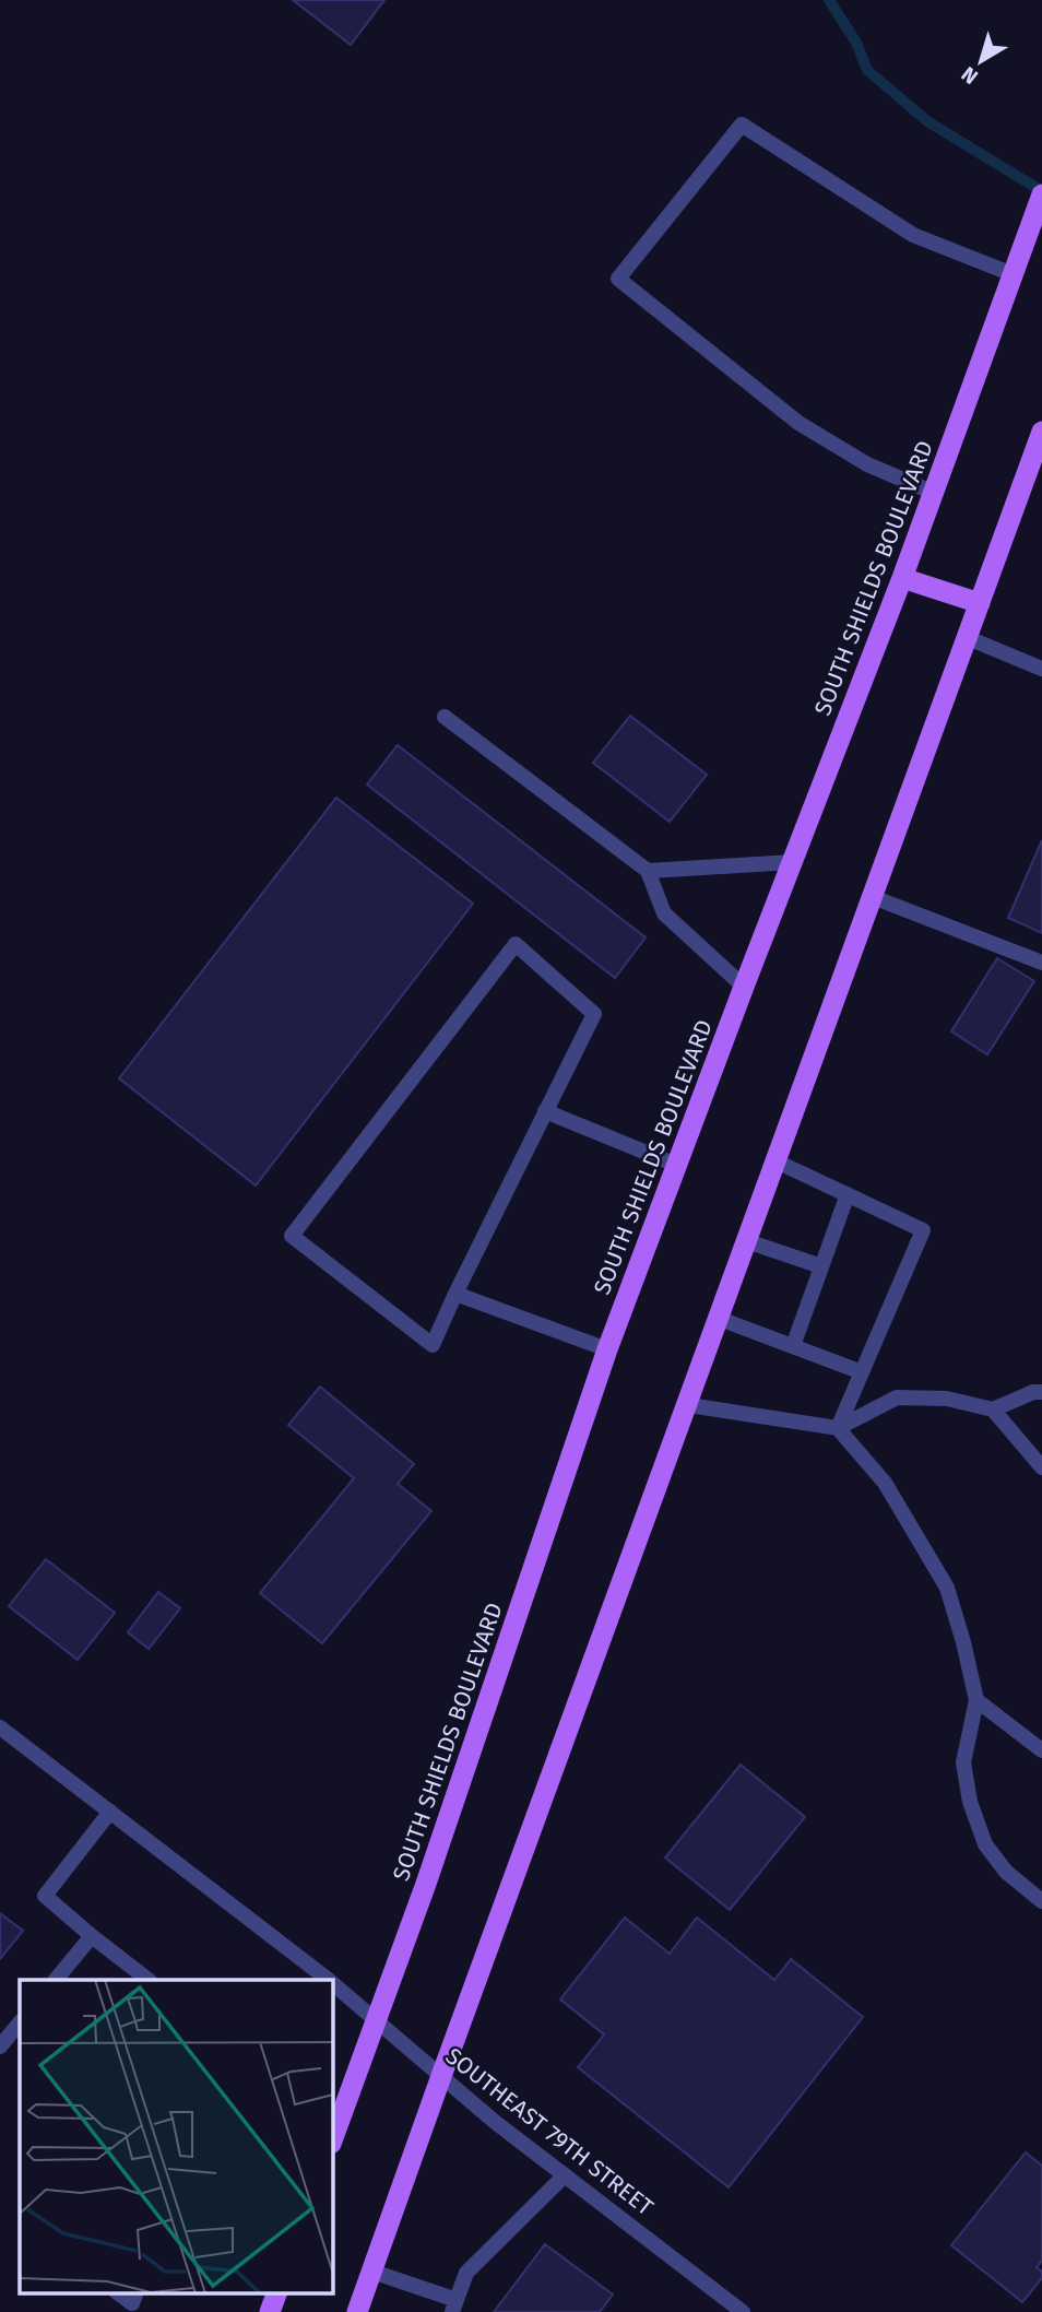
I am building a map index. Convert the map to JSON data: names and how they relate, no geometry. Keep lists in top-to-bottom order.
{
  "streets": {
    "main road": ["SOUTH SHIELDS BOULEVARD"],
    "street": ["SOUTHEAST 79TH STREET"]
  },
  "crossings": [
    ["SOUTH SHIELDS BOULEVARD", "SOUTHEAST 79TH STREET"]
  ],
  "north": "bottom left"
}
